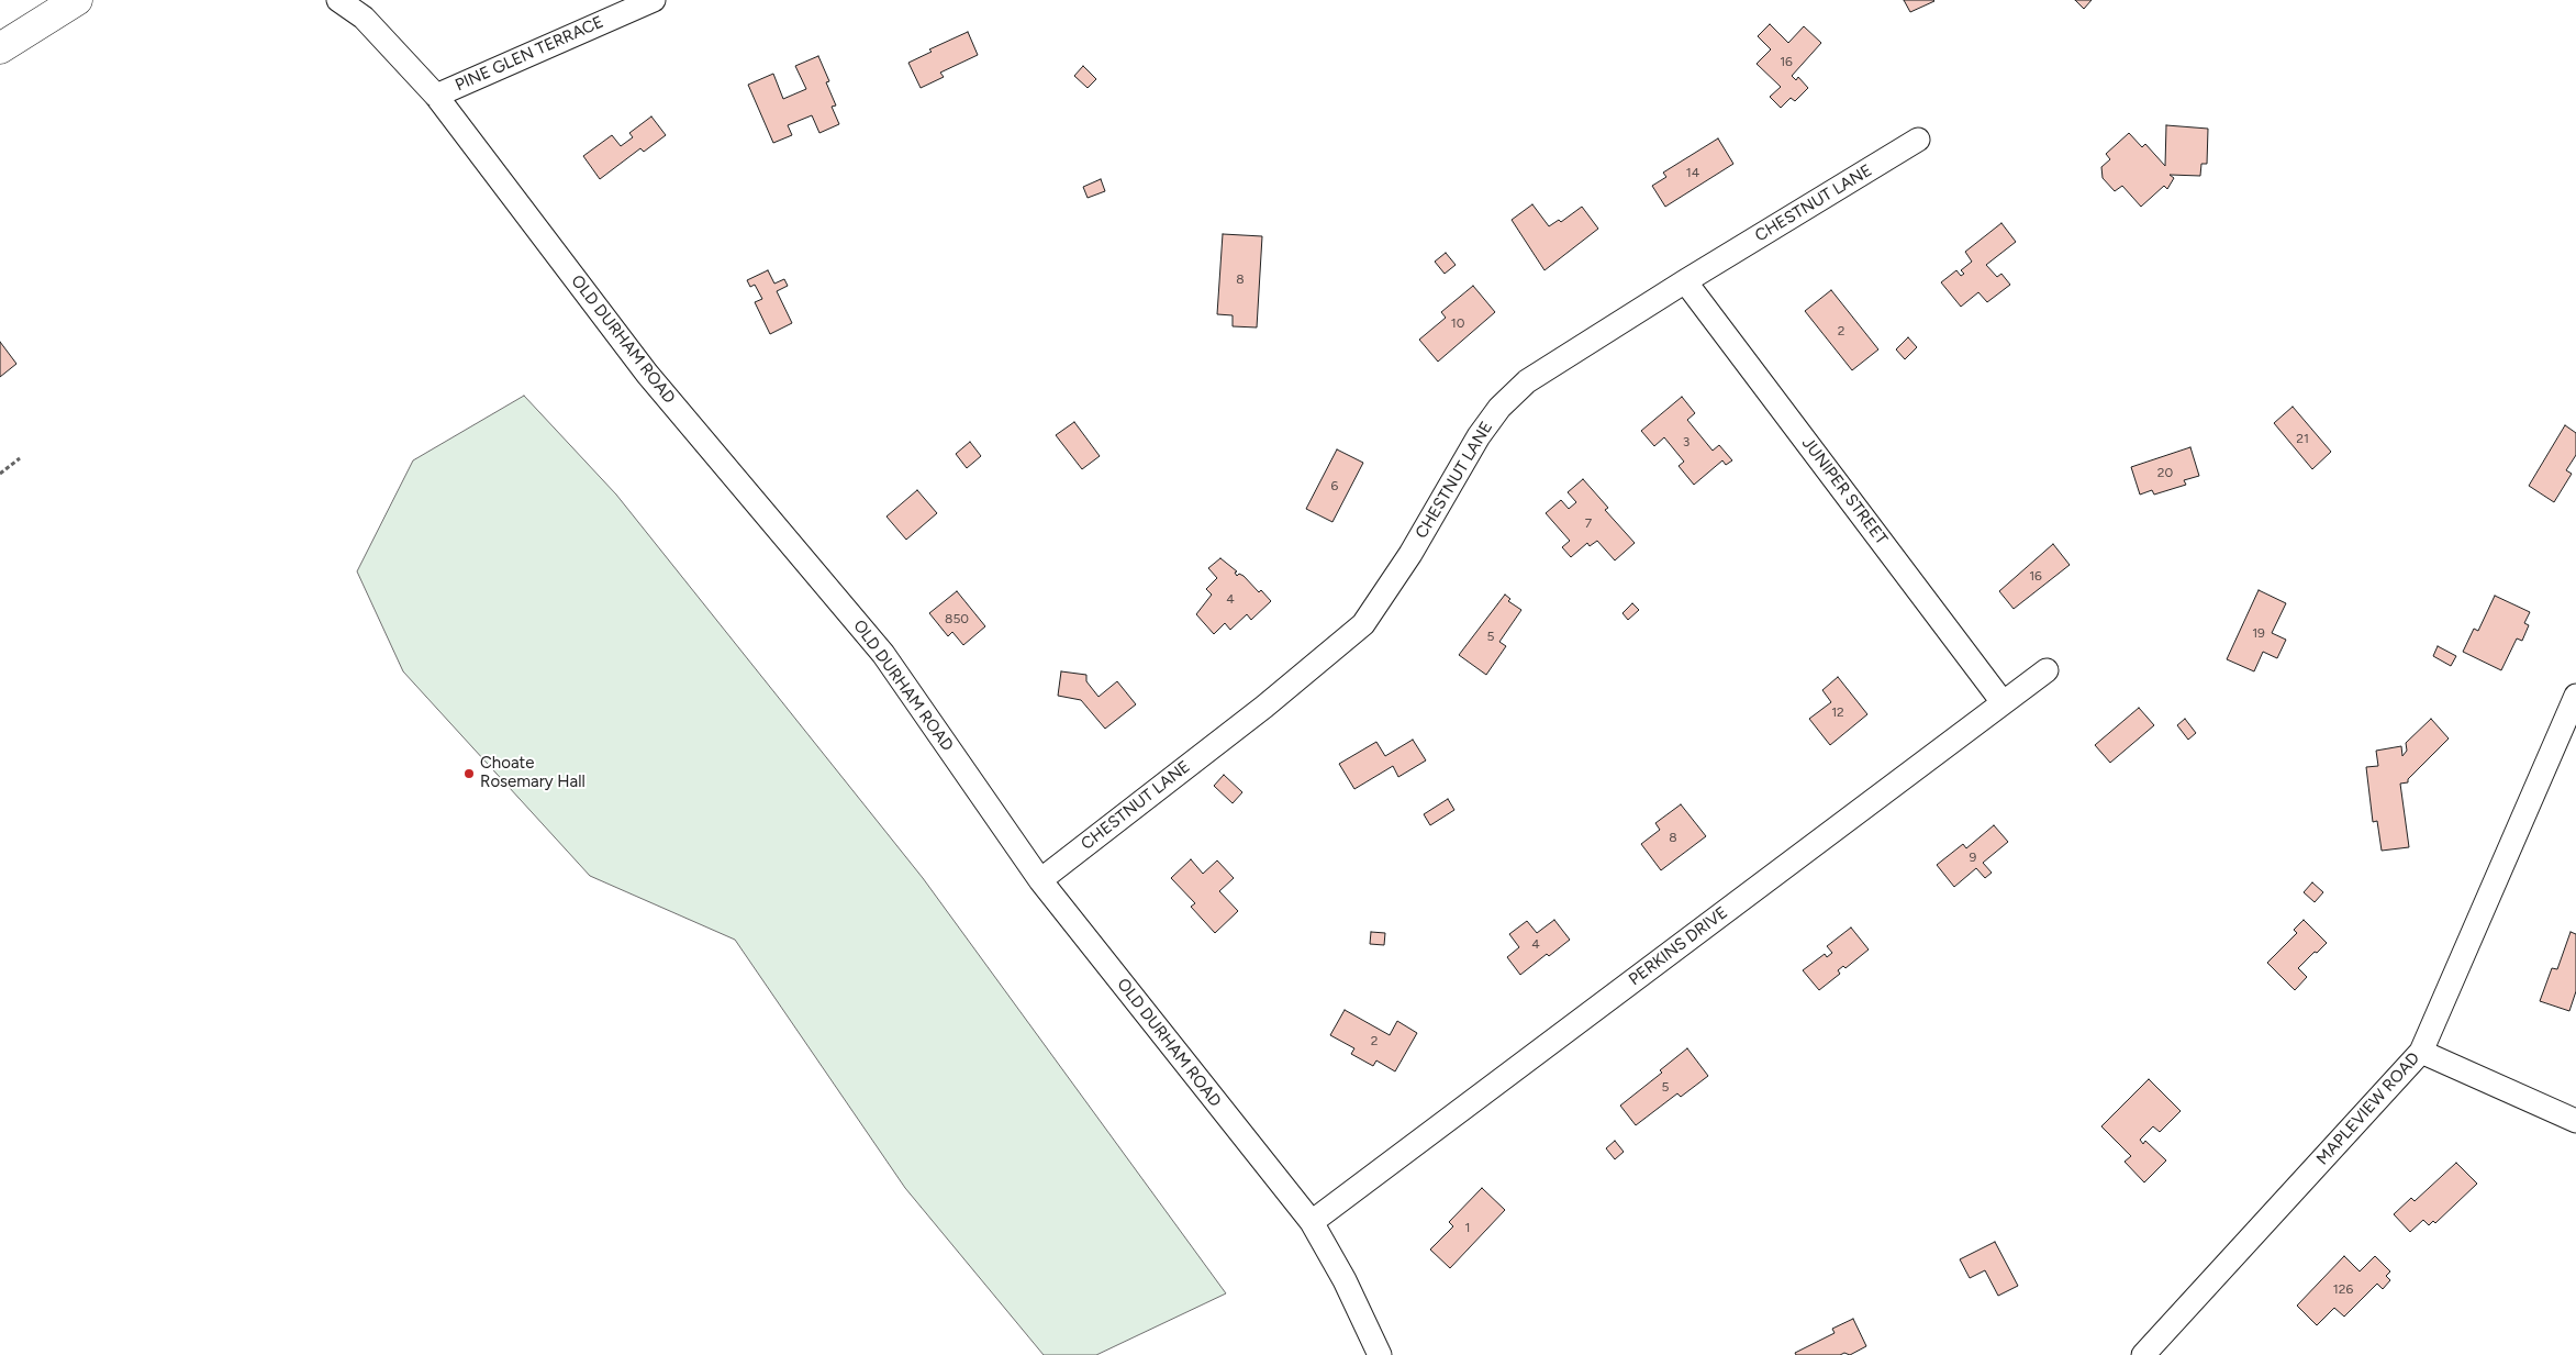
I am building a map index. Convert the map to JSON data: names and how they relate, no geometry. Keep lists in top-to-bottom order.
{
  "streets": {
    "street": [
      "PINE GLEN TERRACE",
      "CHESTNUT LANE",
      "OLD DURHAM ROAD",
      "JUNIPER STREET",
      "PERKINS DRIVE",
      "MAPLEVIEW ROAD"
    ]
  },
  "crossings": [
    ["PINE GLEN TERRACE", "OLD DURHAM ROAD"],
    ["CHESTNUT LANE", "OLD DURHAM ROAD"],
    ["CHESTNUT LANE", "JUNIPER STREET"],
    ["OLD DURHAM ROAD", "PERKINS DRIVE"],
    ["JUNIPER STREET", "PERKINS DRIVE"]
  ],
  "places": ["Choate Rosemary Hall"],
  "house_numbers": [
    "16",
    "14",
    "8",
    "10",
    "2",
    "21",
    "3",
    "20",
    "6",
    "7",
    "16",
    "4",
    "850",
    "19",
    "5",
    "12",
    "8",
    "9",
    "4",
    "2",
    "5",
    "1",
    "126"
  ]
}
